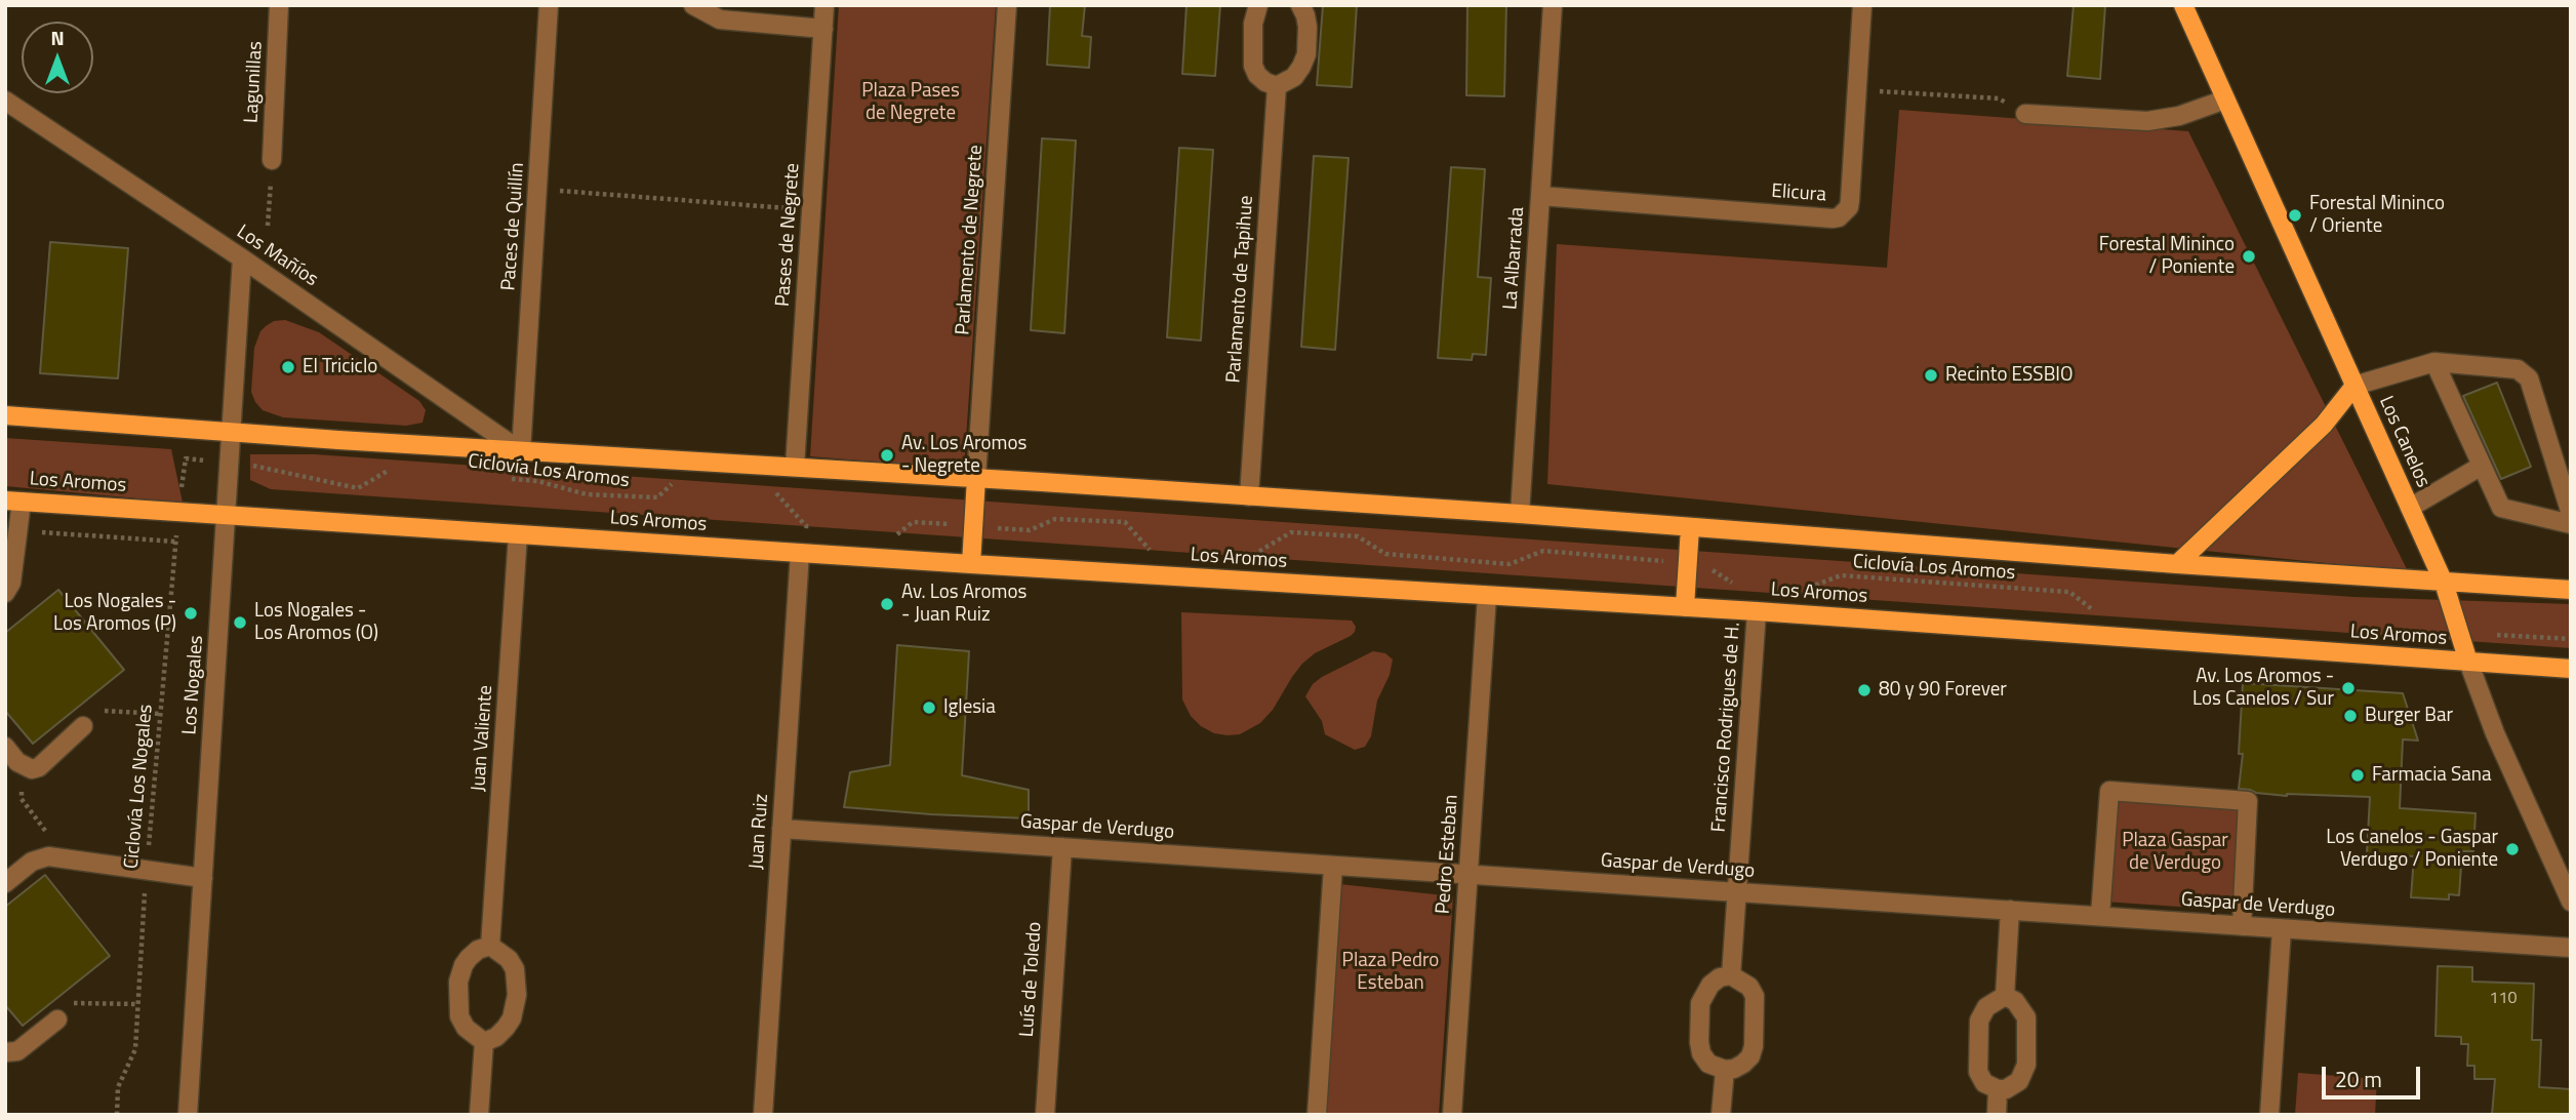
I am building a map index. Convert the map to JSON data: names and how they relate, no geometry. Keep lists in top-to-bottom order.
{
  "streets": {
    "main road": ["Los Canelos", "Los Aromos"],
    "street": [
      "Lagunillas",
      "Elicura",
      "Paces de Quillín",
      "Pases de Negrete",
      "Parlamento de Negrete",
      "Los Mañíos",
      "La Albarrada",
      "Parlamento de Tapihue",
      "Los Nogales",
      "Francisco Rodrigues de H.",
      "Juan Valiente",
      "Gaspar de Verdugo",
      "Juan Ruiz",
      "Pedro Esteban",
      "Luís de Toledo"
    ],
    "path": ["Ciclovía Los Aromos", "Ciclovía Los Nogales"]
  },
  "crossings": [
    ["Elicura", "La Albarrada"],
    ["Paces de Quillín", "Los Mañíos"],
    ["Los Mañíos", "Los Nogales"],
    ["Los Canelos", "Los Aromos"],
    ["Los Aromos", "Los Nogales"],
    ["Los Aromos", "Francisco Rodrigues de H."],
    ["Los Aromos", "Juan Valiente"],
    ["Los Aromos", "Ciclovía Los Nogales"],
    ["Los Aromos", "Juan Ruiz"],
    ["Los Aromos", "Pedro Esteban"],
    ["Los Nogales", "Ciclovía Los Nogales"],
    ["Francisco Rodrigues de H.", "Gaspar de Verdugo"],
    ["Gaspar de Verdugo", "Juan Ruiz"],
    ["Gaspar de Verdugo", "Pedro Esteban"],
    ["Gaspar de Verdugo", "Luís de Toledo"]
  ],
  "parks": ["Plaza Pases de Negrete", "Plaza Gaspar de Verdugo", "Plaza Pedro Esteban"],
  "places": [
    "Forestal Mininco / Oriente",
    "Forestal Mininco / Poniente",
    "El Triciclo",
    "Recinto ESSBIO",
    "Av. Los Aromos - Negrete",
    "Av. Los Aromos - Juan Ruiz",
    "Los Nogales - Los Aromos (P)",
    "Los Nogales - Los Aromos (O)",
    "Av. Los Aromos - Los Canelos / Sur",
    "80 y 90 Forever",
    "Iglesia",
    "Burger Bar",
    "Farmacia Sana",
    "Los Canelos - Gaspar Verdugo / Poniente"
  ],
  "house_numbers": ["110"],
  "scale_bar": "20 m",
  "north": "top"
}
